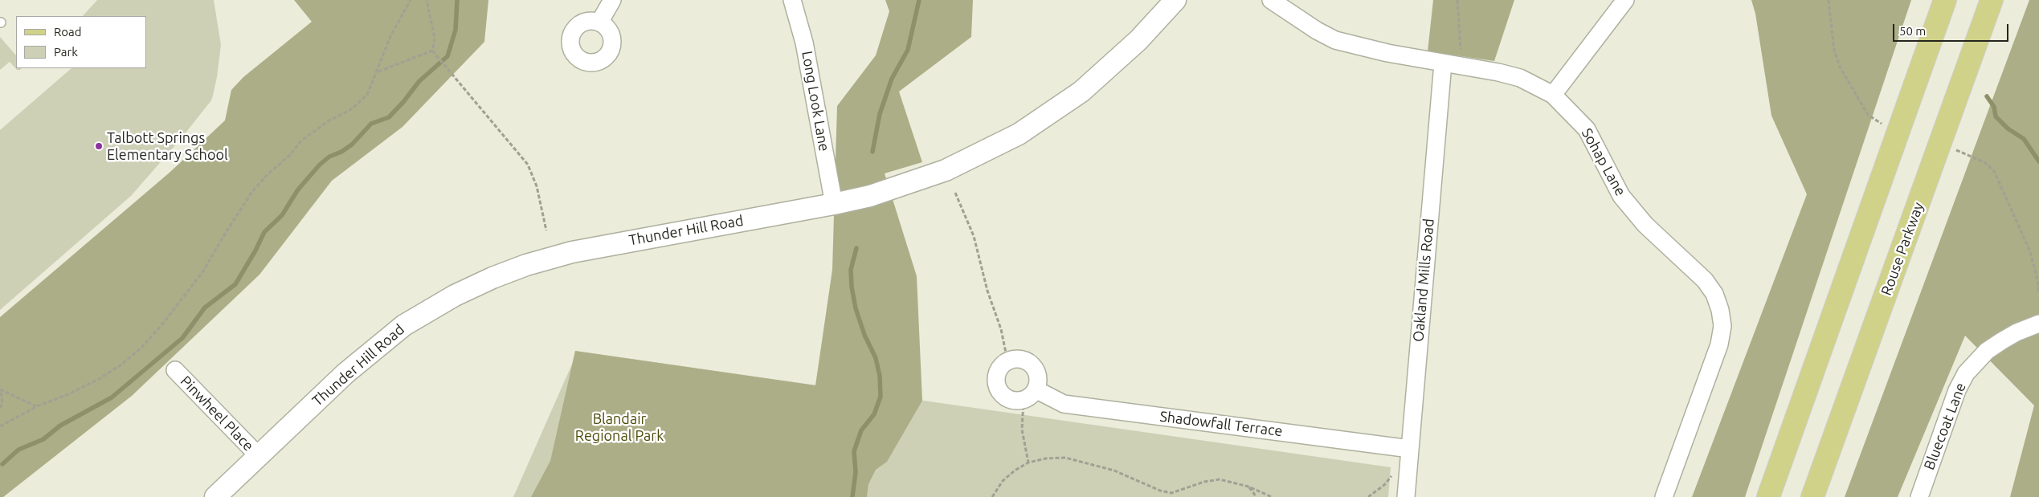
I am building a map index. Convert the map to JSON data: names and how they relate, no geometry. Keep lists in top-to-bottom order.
{
  "streets": {
    "main road": ["Rouse Parkway"],
    "street": [
      "Long Look Lane",
      "Sohap Lane",
      "Thunder Hill Road",
      "Oakland Mills Road",
      "Pinwheel Place",
      "Shadowfall Terrace",
      "Bluecoat Lane"
    ]
  },
  "crossings": [
    ["Long Look Lane", "Thunder Hill Road"],
    ["Sohap Lane", "Oakland Mills Road"],
    ["Thunder Hill Road", "Pinwheel Place"],
    ["Oakland Mills Road", "Shadowfall Terrace"]
  ],
  "parks": ["Blandair Regional Park"],
  "places": ["Talbott Springs Elementary School"],
  "legend": ["Road", "Park"],
  "scale_bar": "50 m"
}
